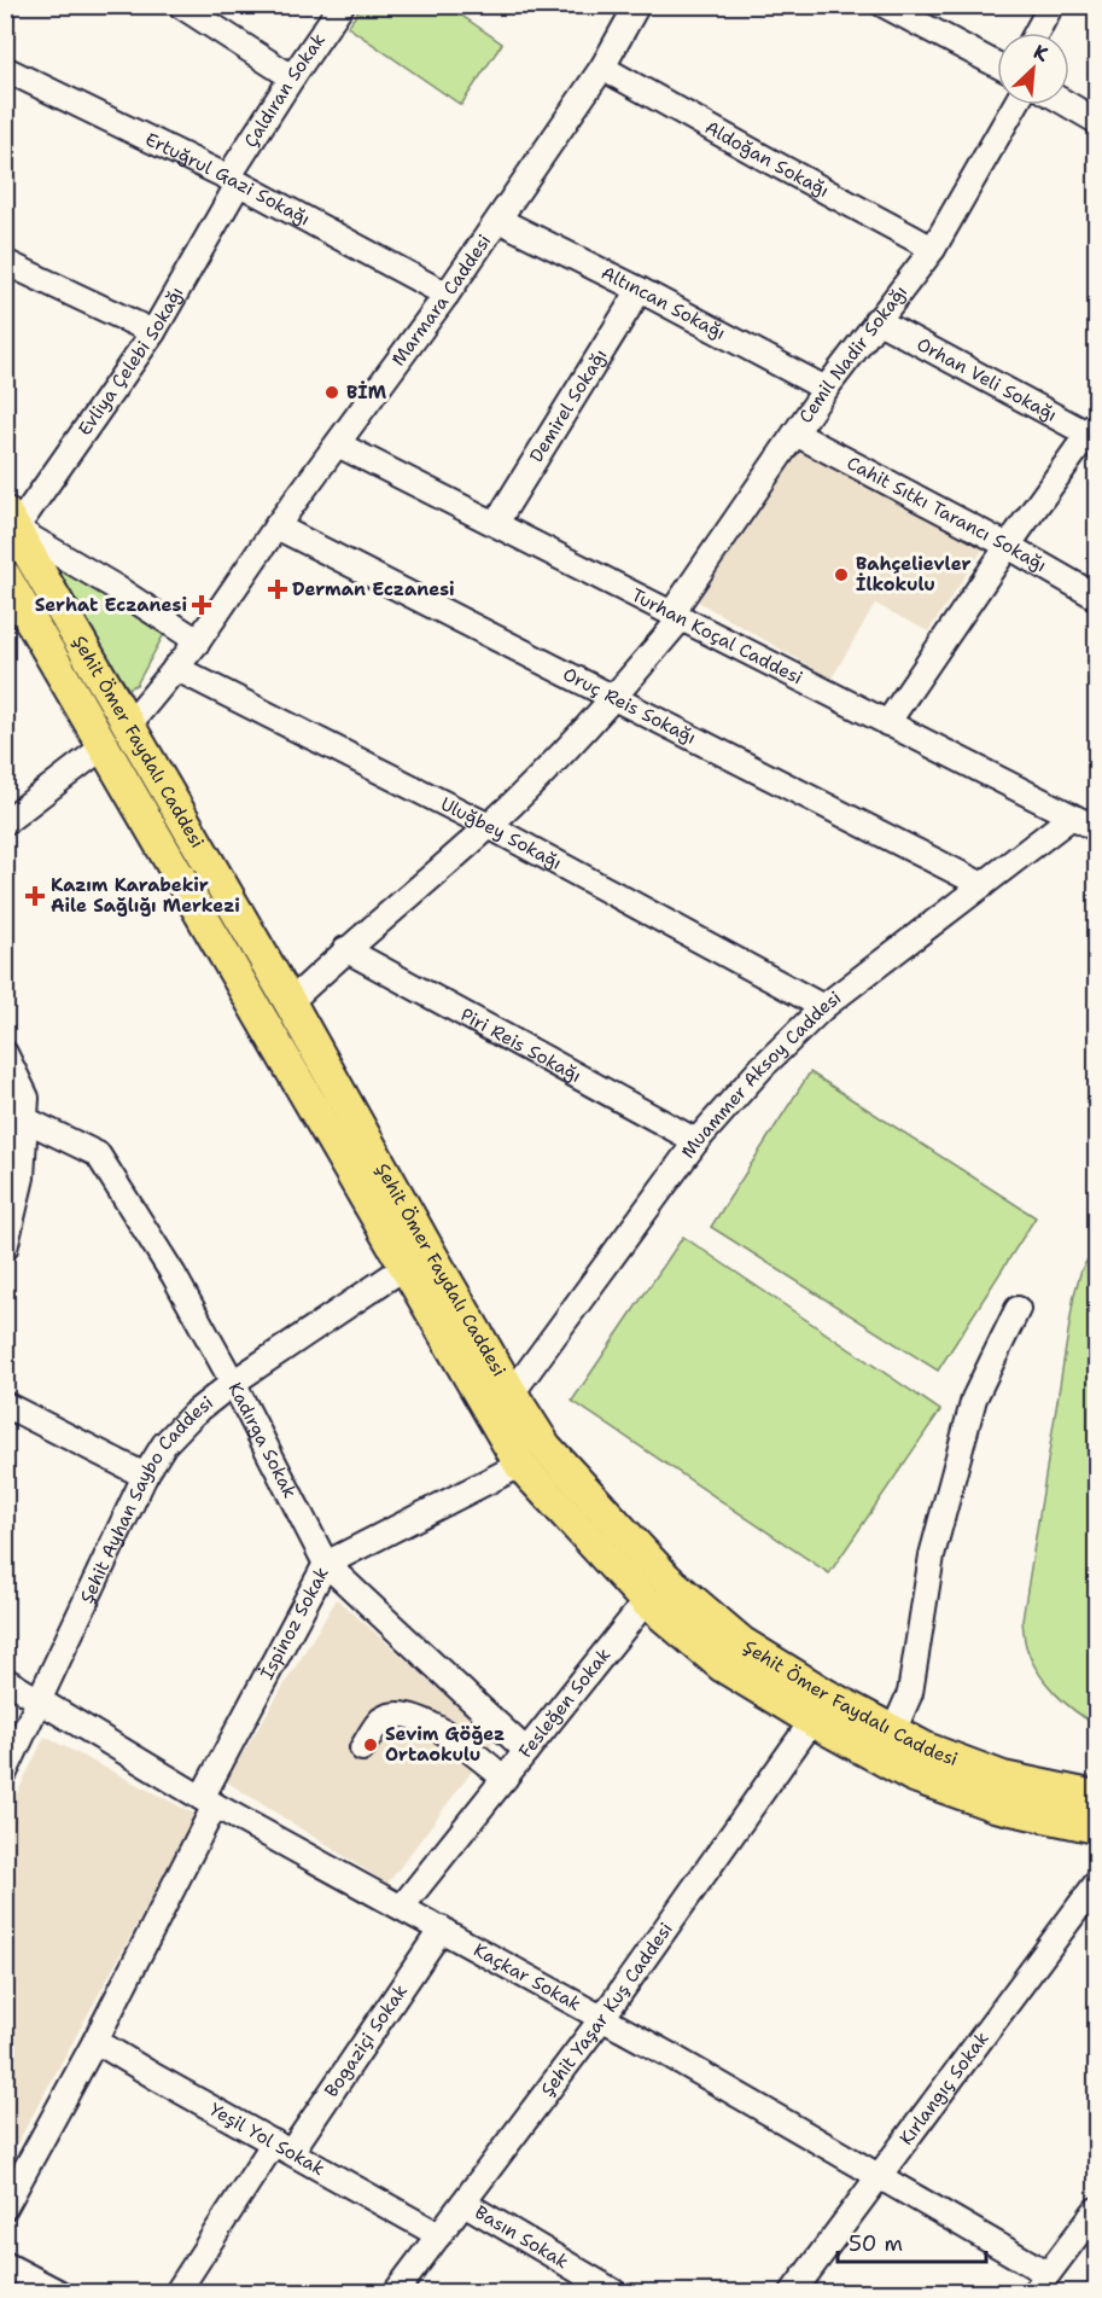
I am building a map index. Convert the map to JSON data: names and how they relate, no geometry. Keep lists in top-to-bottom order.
{
  "streets": {
    "main road": ["Şehit Ömer Faydalı Caddesi"],
    "street": [
      "Çaldıran Sokak",
      "Aldoğan Sokağı",
      "Ertuğrul Gazi Sokağı",
      "Marmara Caddesi",
      "Altıncan Sokağı",
      "Cemil Nadir Sokağı",
      "Evliya Çelebi Sokağı",
      "Orhan Veli Sokağı",
      "Demirel Sokağı",
      "Cahit Sıtkı Tarancı Sokağı",
      "Turhan Koçal Caddesi",
      "Oruç Reis Sokağı",
      "Uluğbey Sokağı",
      "Piri Reis Sokağı",
      "Muammer Aksoy Caddesi",
      "Kadırga Sokak",
      "Şehit Ayhan Saybo Caddesi",
      "İspinoz Sokak",
      "Fesleğen Sokak",
      "Kaçkar Sokak",
      "Şehit Yaşar Kuş Caddesi",
      "Bogaziçi Sokak",
      "Kırlangıç Sokak",
      "Yeşil Yol Sokak",
      "Basın Sokak"
    ]
  },
  "crossings": [
    ["Çaldıran Sokak", "Ertuğrul Gazi Sokağı"],
    ["Çaldıran Sokak", "Evliya Çelebi Sokağı"],
    ["Aldoğan Sokağı", "Marmara Caddesi"],
    ["Aldoğan Sokağı", "Cemil Nadir Sokağı"],
    ["Ertuğrul Gazi Sokağı", "Marmara Caddesi"],
    ["Ertuğrul Gazi Sokağı", "Evliya Çelebi Sokağı"],
    ["Marmara Caddesi", "Altıncan Sokağı"],
    ["Marmara Caddesi", "Turhan Koçal Caddesi"],
    ["Marmara Caddesi", "Oruç Reis Sokağı"],
    ["Marmara Caddesi", "Şehit Ömer Faydalı Caddesi"],
    ["Marmara Caddesi", "Uluğbey Sokağı"],
    ["Altıncan Sokağı", "Cemil Nadir Sokağı"],
    ["Altıncan Sokağı", "Demirel Sokağı"],
    ["Cemil Nadir Sokağı", "Orhan Veli Sokağı"],
    ["Cemil Nadir Sokağı", "Cahit Sıtkı Tarancı Sokağı"],
    ["Cemil Nadir Sokağı", "Turhan Koçal Caddesi"],
    ["Cemil Nadir Sokağı", "Oruç Reis Sokağı"],
    ["Cemil Nadir Sokağı", "Şehit Ömer Faydalı Caddesi"],
    ["Cemil Nadir Sokağı", "Uluğbey Sokağı"],
    ["Cemil Nadir Sokağı", "Piri Reis Sokağı"],
    ["Evliya Çelebi Sokağı", "Şehit Ömer Faydalı Caddesi"],
    ["Demirel Sokağı", "Turhan Koçal Caddesi"],
    ["Turhan Koçal Caddesi", "Muammer Aksoy Caddesi"],
    ["Oruç Reis Sokağı", "Muammer Aksoy Caddesi"],
    ["Şehit Ömer Faydalı Caddesi", "Muammer Aksoy Caddesi"],
    ["Şehit Ömer Faydalı Caddesi", "Şehit Ayhan Saybo Caddesi"],
    ["Şehit Ömer Faydalı Caddesi", "İspinoz Sokak"],
    ["Şehit Ömer Faydalı Caddesi", "Fesleğen Sokak"],
    ["Şehit Ömer Faydalı Caddesi", "Şehit Yaşar Kuş Caddesi"],
    ["Uluğbey Sokağı", "Muammer Aksoy Caddesi"],
    ["Piri Reis Sokağı", "Muammer Aksoy Caddesi"],
    ["Kadırga Sokak", "Şehit Ayhan Saybo Caddesi"],
    ["Kadırga Sokak", "İspinoz Sokak"],
    ["Kadırga Sokak", "Fesleğen Sokak"],
    ["Şehit Ayhan Saybo Caddesi", "Kaçkar Sokak"],
    ["İspinoz Sokak", "Kaçkar Sokak"],
    ["İspinoz Sokak", "Yeşil Yol Sokak"],
    ["Fesleğen Sokak", "Kaçkar Sokak"],
    ["Kaçkar Sokak", "Şehit Yaşar Kuş Caddesi"],
    ["Kaçkar Sokak", "Bogaziçi Sokak"],
    ["Kaçkar Sokak", "Kırlangıç Sokak"],
    ["Şehit Yaşar Kuş Caddesi", "Yeşil Yol Sokak"],
    ["Şehit Yaşar Kuş Caddesi", "Basın Sokak"],
    ["Bogaziçi Sokak", "Yeşil Yol Sokak"]
  ],
  "places": {
    "other": ["BİM", "Bahçelievler İlkokulu", "Sevim Göğez Ortaokulu"],
    "health": ["Derman Eczanesi", "Serhat Eczanesi", "Kazım Karabekir Aile Sağlığı Merkezi"]
  },
  "scale_bar": "50 m",
  "north": "top right"
}
